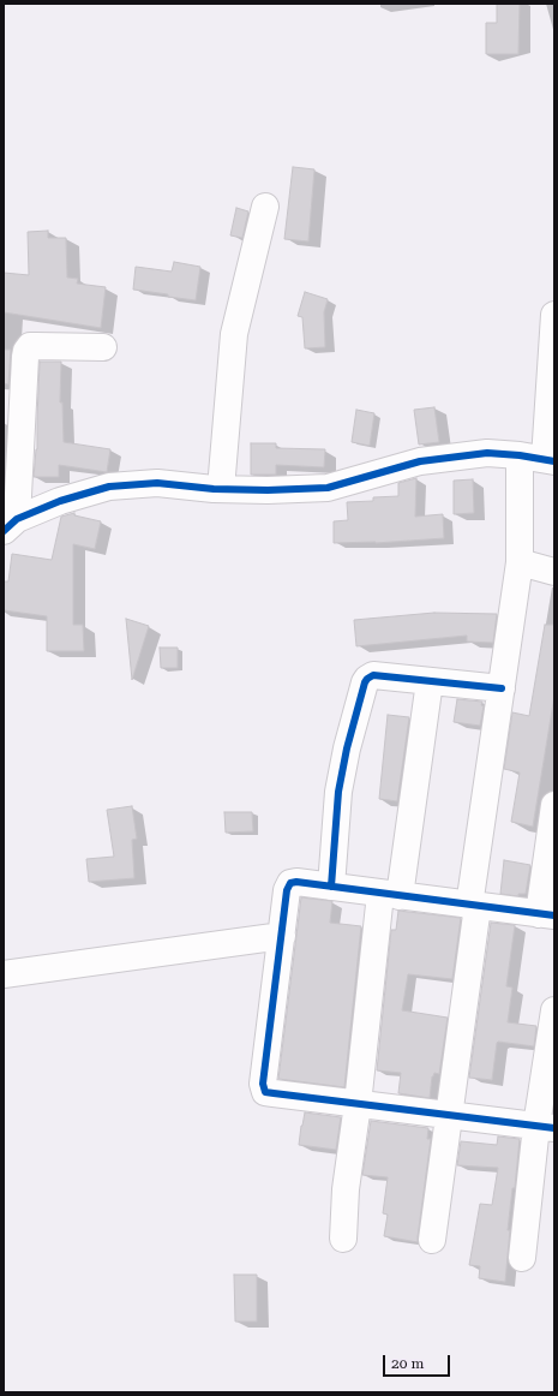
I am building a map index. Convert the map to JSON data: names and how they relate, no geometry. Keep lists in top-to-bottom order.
{
  "scale_bar": "20 m"
}
